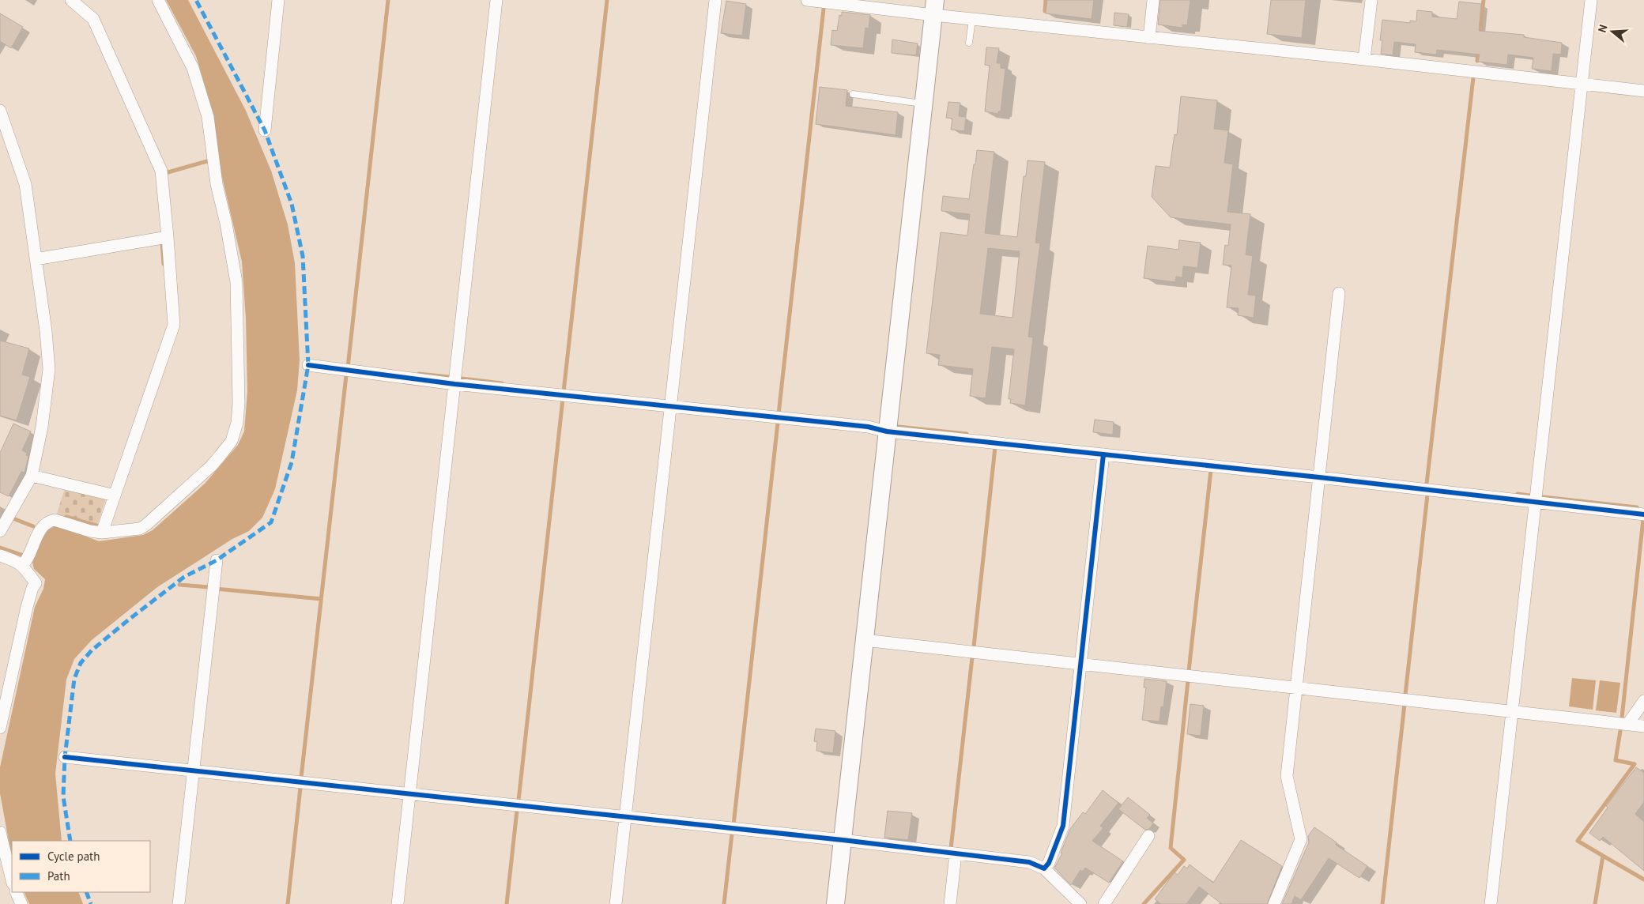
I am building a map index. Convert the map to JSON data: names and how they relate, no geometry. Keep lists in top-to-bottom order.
{
  "legend": ["Cycle path", "Path"],
  "north": "left"
}
